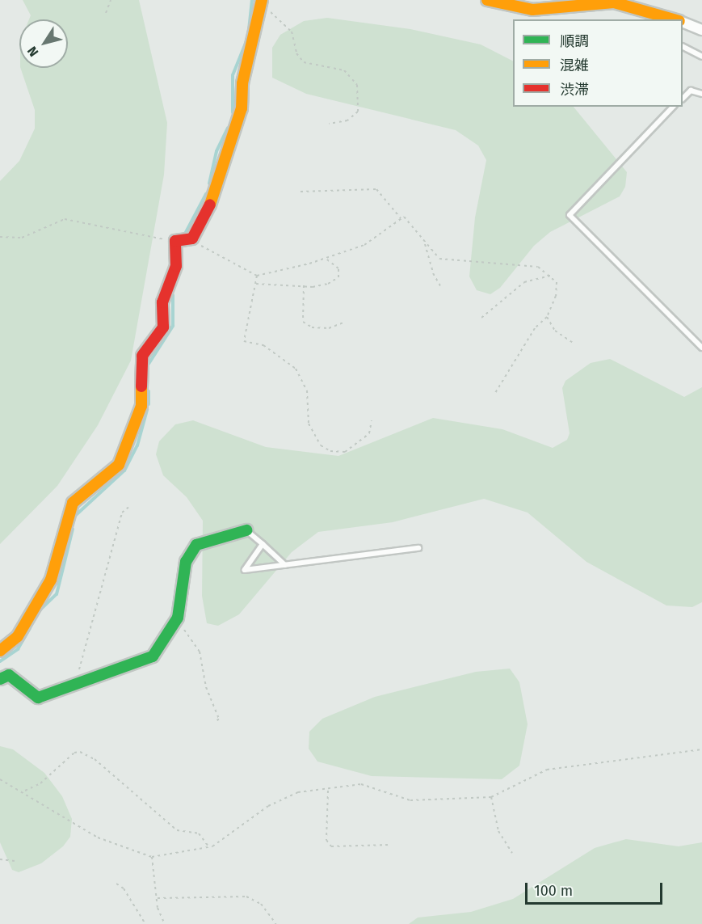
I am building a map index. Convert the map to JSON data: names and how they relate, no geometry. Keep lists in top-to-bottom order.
{
  "legend": ["順調", "混雑", "渋滞"],
  "scale_bar": "100 m",
  "north": "bottom left"
}
